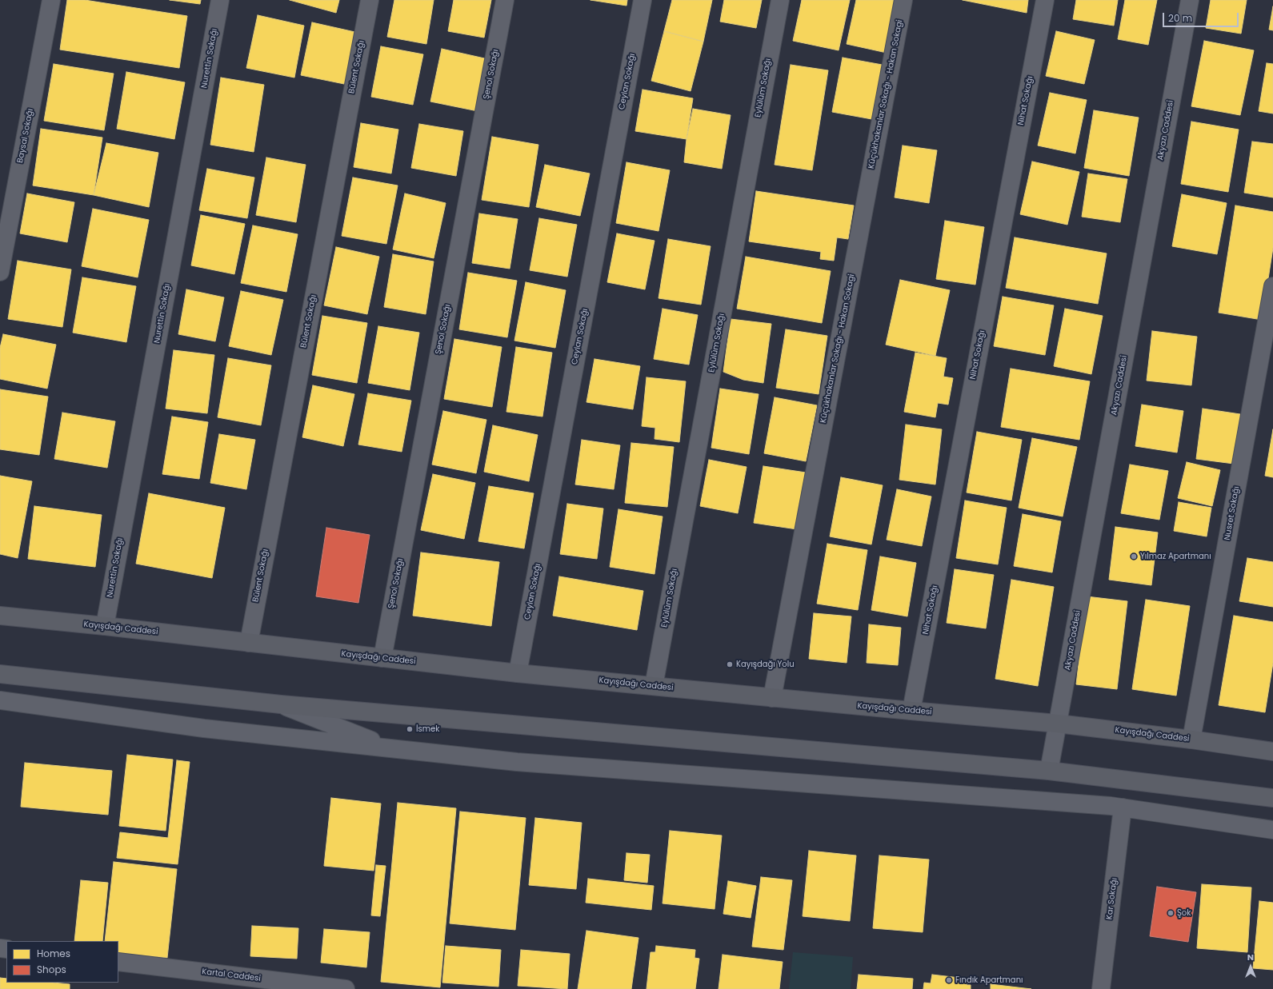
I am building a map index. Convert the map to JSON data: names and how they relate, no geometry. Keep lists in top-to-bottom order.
{
  "streets": {
    "main road": ["Kayışdağı Caddesi"],
    "street": [
      "Nurettin Sokağı",
      "Bülent Sokağı",
      "Şenol Sokağı",
      "Ceylan Sokağı",
      "Eylülüm Sokağı",
      "Küçükhakanlar Sokağı - Hakan Sokagi",
      "Nihat Sokağı",
      "Akyazı Caddesi",
      "Baysal Sokağı",
      "Nusret Sokağı",
      "Kar Sokağı",
      "Kartal Caddesi"
    ]
  },
  "crossings": [
    ["Nurettin Sokağı", "Kayışdağı Caddesi"],
    ["Bülent Sokağı", "Kayışdağı Caddesi"],
    ["Şenol Sokağı", "Kayışdağı Caddesi"],
    ["Ceylan Sokağı", "Kayışdağı Caddesi"],
    ["Eylülüm Sokağı", "Kayışdağı Caddesi"],
    ["Küçükhakanlar Sokağı - Hakan Sokagi", "Kayışdağı Caddesi"],
    ["Nihat Sokağı", "Kayışdağı Caddesi"],
    ["Akyazı Caddesi", "Kayışdağı Caddesi"],
    ["Nusret Sokağı", "Kayışdağı Caddesi"]
  ],
  "places": [
    "Yılmaz Apartmanı",
    "Kayışdağı Yolu",
    "İsmek",
    "Şok",
    "Fındık Apartmanı"
  ],
  "legend": ["Homes", "Shops"],
  "scale_bar": "20 m",
  "north": "top"
}
